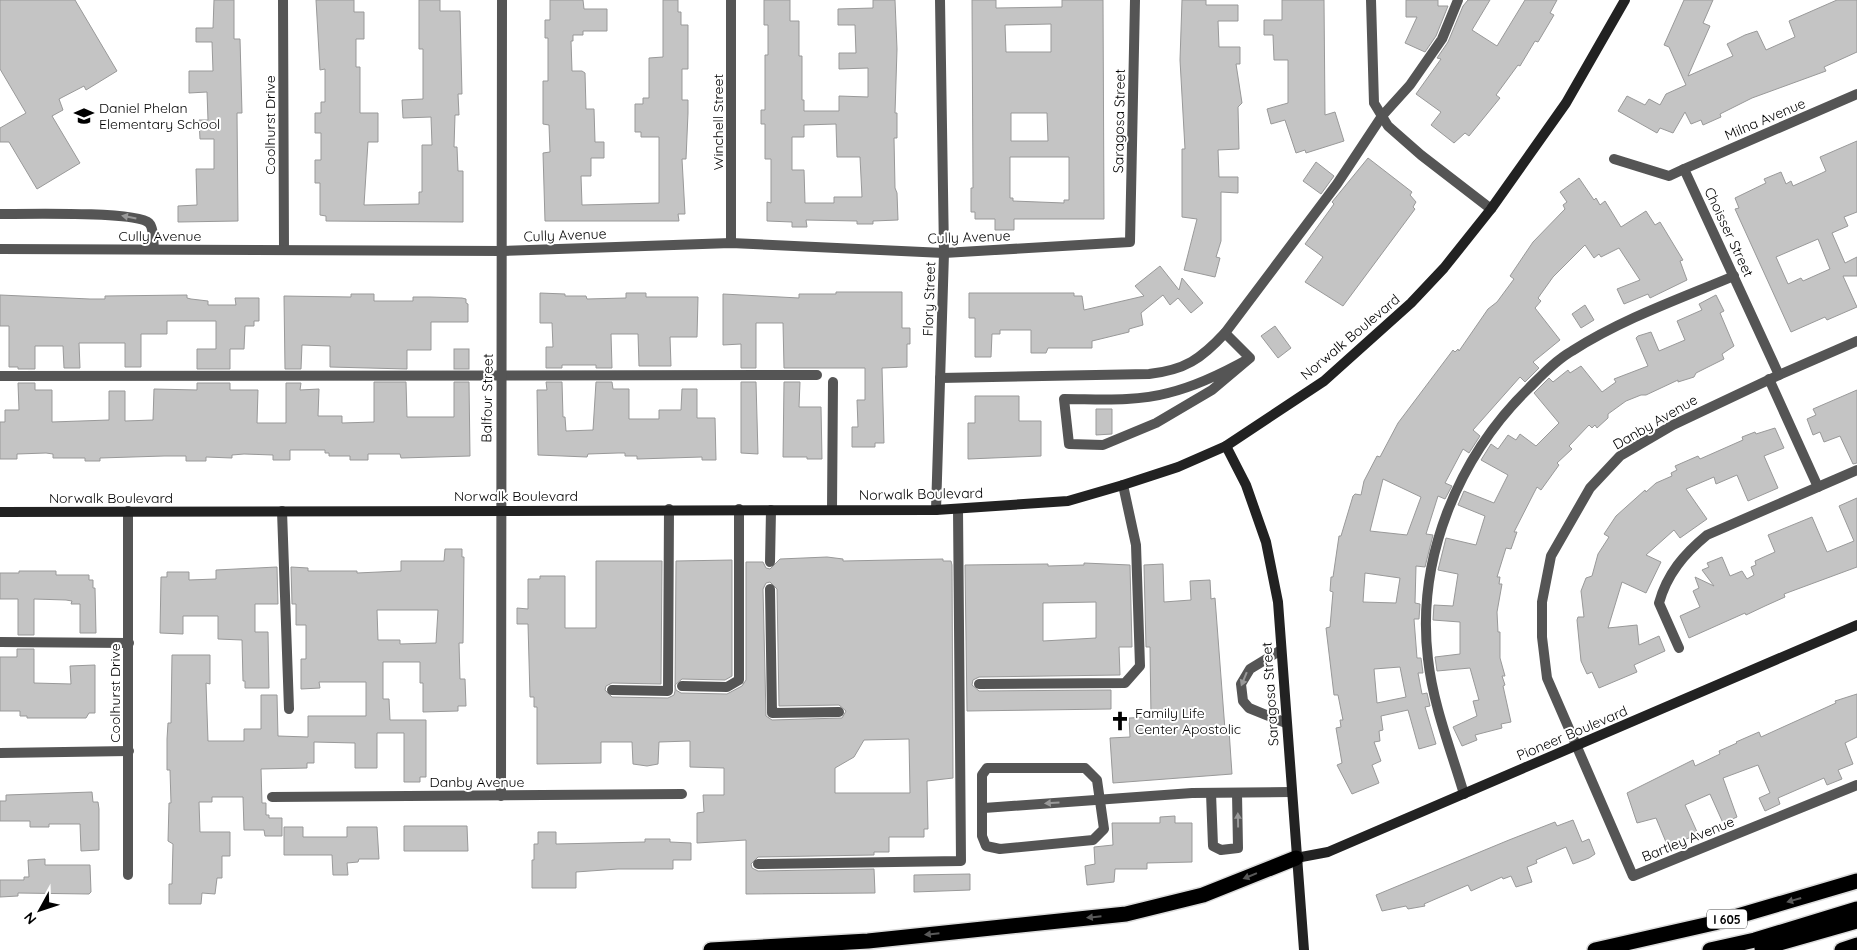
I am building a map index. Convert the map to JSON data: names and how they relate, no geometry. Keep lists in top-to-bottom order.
{
  "streets": {
    "highway": ["I 605"],
    "main road": ["Saragosa Street", "Norwalk Boulevard", "Pioneer Boulevard"],
    "street": [
      "Milna Avenue",
      "Winchell Street",
      "Coolhurst Drive",
      "Choisser Street",
      "Cully Avenue",
      "Flory Street",
      "Balfour Street",
      "Danby Avenue",
      "Bartley Avenue"
    ]
  },
  "crossings": [
    ["Milna Avenue", "Choisser Street"],
    ["Saragosa Street", "Cully Avenue"],
    ["Saragosa Street", "Norwalk Boulevard"],
    ["Saragosa Street", "Pioneer Boulevard"],
    ["Winchell Street", "Cully Avenue"],
    ["Coolhurst Drive", "Cully Avenue"],
    ["Coolhurst Drive", "Norwalk Boulevard"],
    ["Choisser Street", "Danby Avenue"],
    ["Cully Avenue", "Flory Street"],
    ["Cully Avenue", "Balfour Street"],
    ["Flory Street", "Norwalk Boulevard"],
    ["Norwalk Boulevard", "Balfour Street"],
    ["Balfour Street", "Danby Avenue"],
    ["Danby Avenue", "Pioneer Boulevard"],
    ["Danby Avenue", "Bartley Avenue"],
    ["Pioneer Boulevard", "Bartley Avenue"]
  ],
  "places": {
    "school or university": ["Daniel Phelan Elementary School"],
    "church": ["Family Life Center Apostolic"]
  },
  "north": "bottom left"
}
